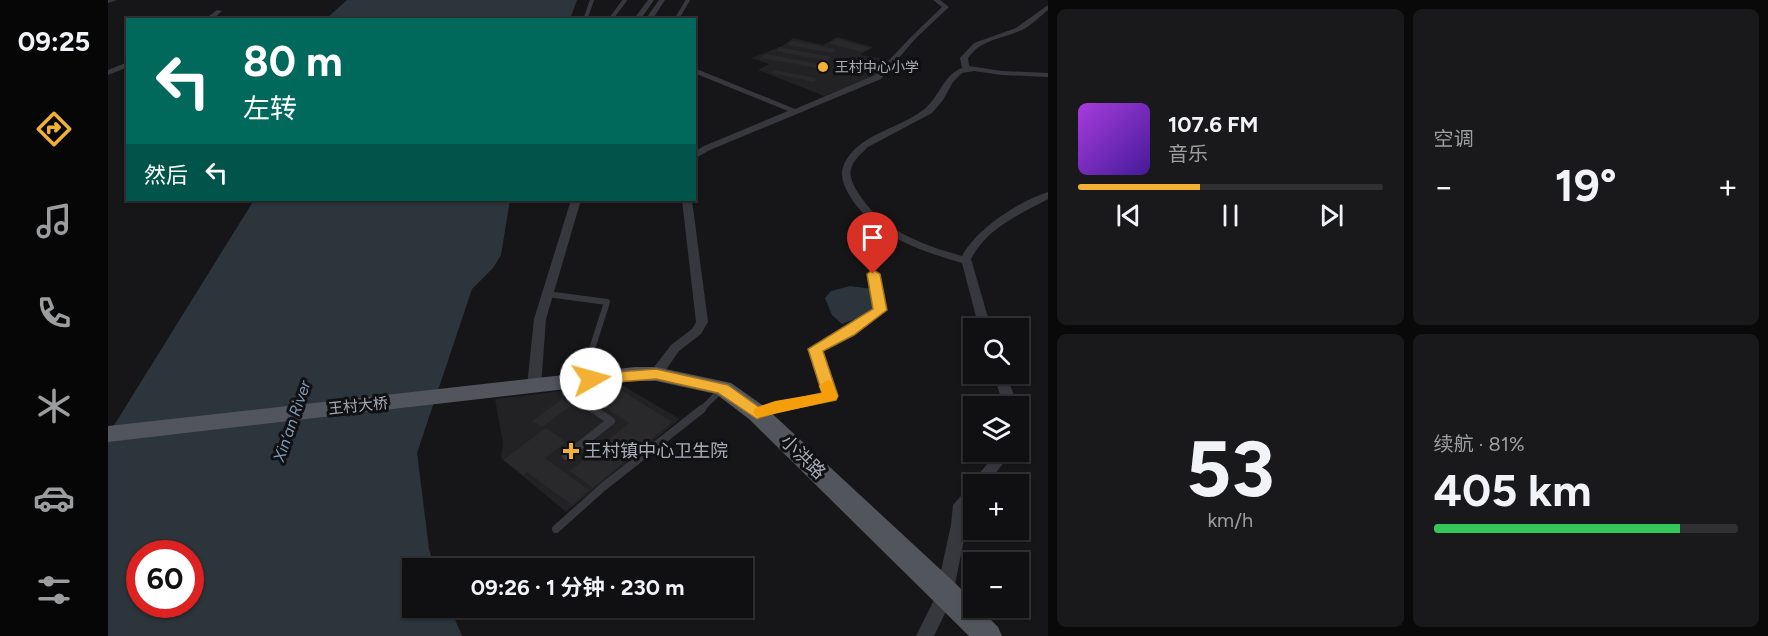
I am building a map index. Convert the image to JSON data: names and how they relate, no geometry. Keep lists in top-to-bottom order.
{
  "streets": {
    "main road": ["王村大桥", "小洪路"]
  },
  "crossings": [
    ["王村大桥", "小洪路"]
  ],
  "water": ["Xin’an River"],
  "places": {
    "other": ["王村中心小学"],
    "health": ["王村镇中心卫生院"]
  },
  "page": {
    "tabs": "09:25",
    "tile": [
      "空调",
      ["53", "km/h"],
      ["续航 · 81%", "405 km"]
    ],
    "turn": ["80 m", "左转"],
    "song": ["107.6 FM", "音乐"],
    "then": "然后",
    "heat": ["−", "19°", "+"],
    "map_buttons": ["+", "−"],
    "limit": "60",
    "trip": "09:26 · 1 分钟 · 230 m"
  }
}
